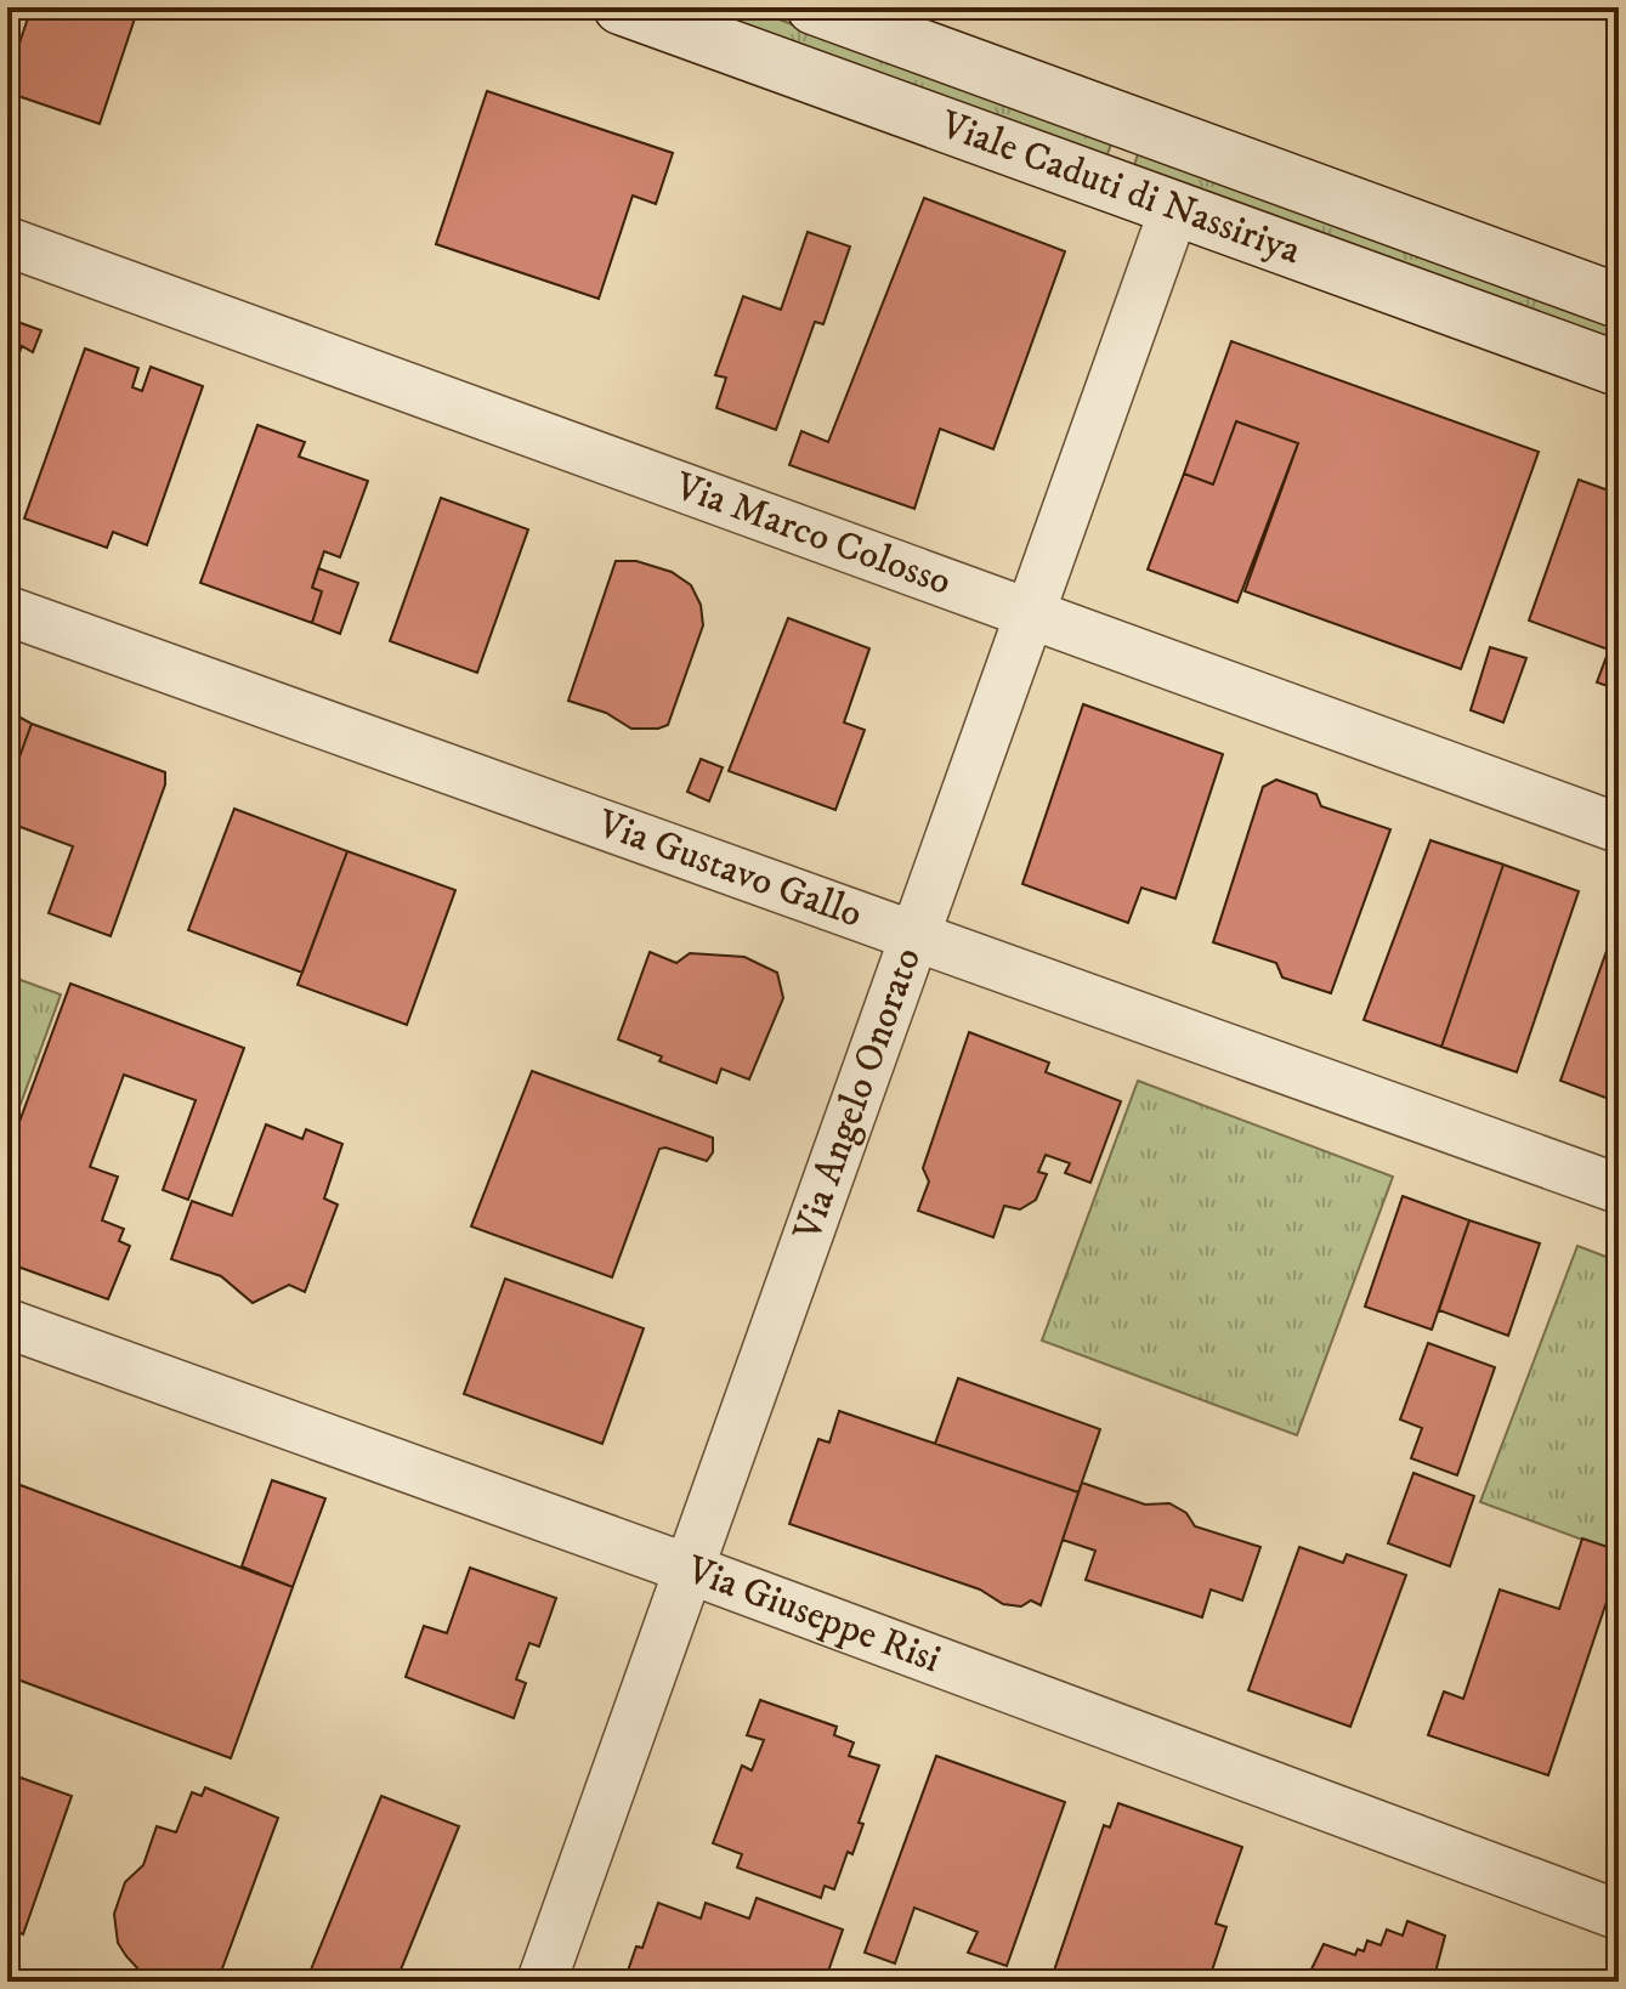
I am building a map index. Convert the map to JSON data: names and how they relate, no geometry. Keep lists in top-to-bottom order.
{
  "streets": {
    "main road": ["Viale Caduti di Nassiriya"],
    "street": [
      "Via Marco Colosso",
      "Via Gustavo Gallo",
      "Via Angelo Onorato",
      "Via Giuseppe Risi"
    ]
  },
  "crossings": [
    ["Viale Caduti di Nassiriya", "Via Angelo Onorato"],
    ["Via Marco Colosso", "Via Angelo Onorato"],
    ["Via Gustavo Gallo", "Via Angelo Onorato"],
    ["Via Angelo Onorato", "Via Giuseppe Risi"]
  ]
}
